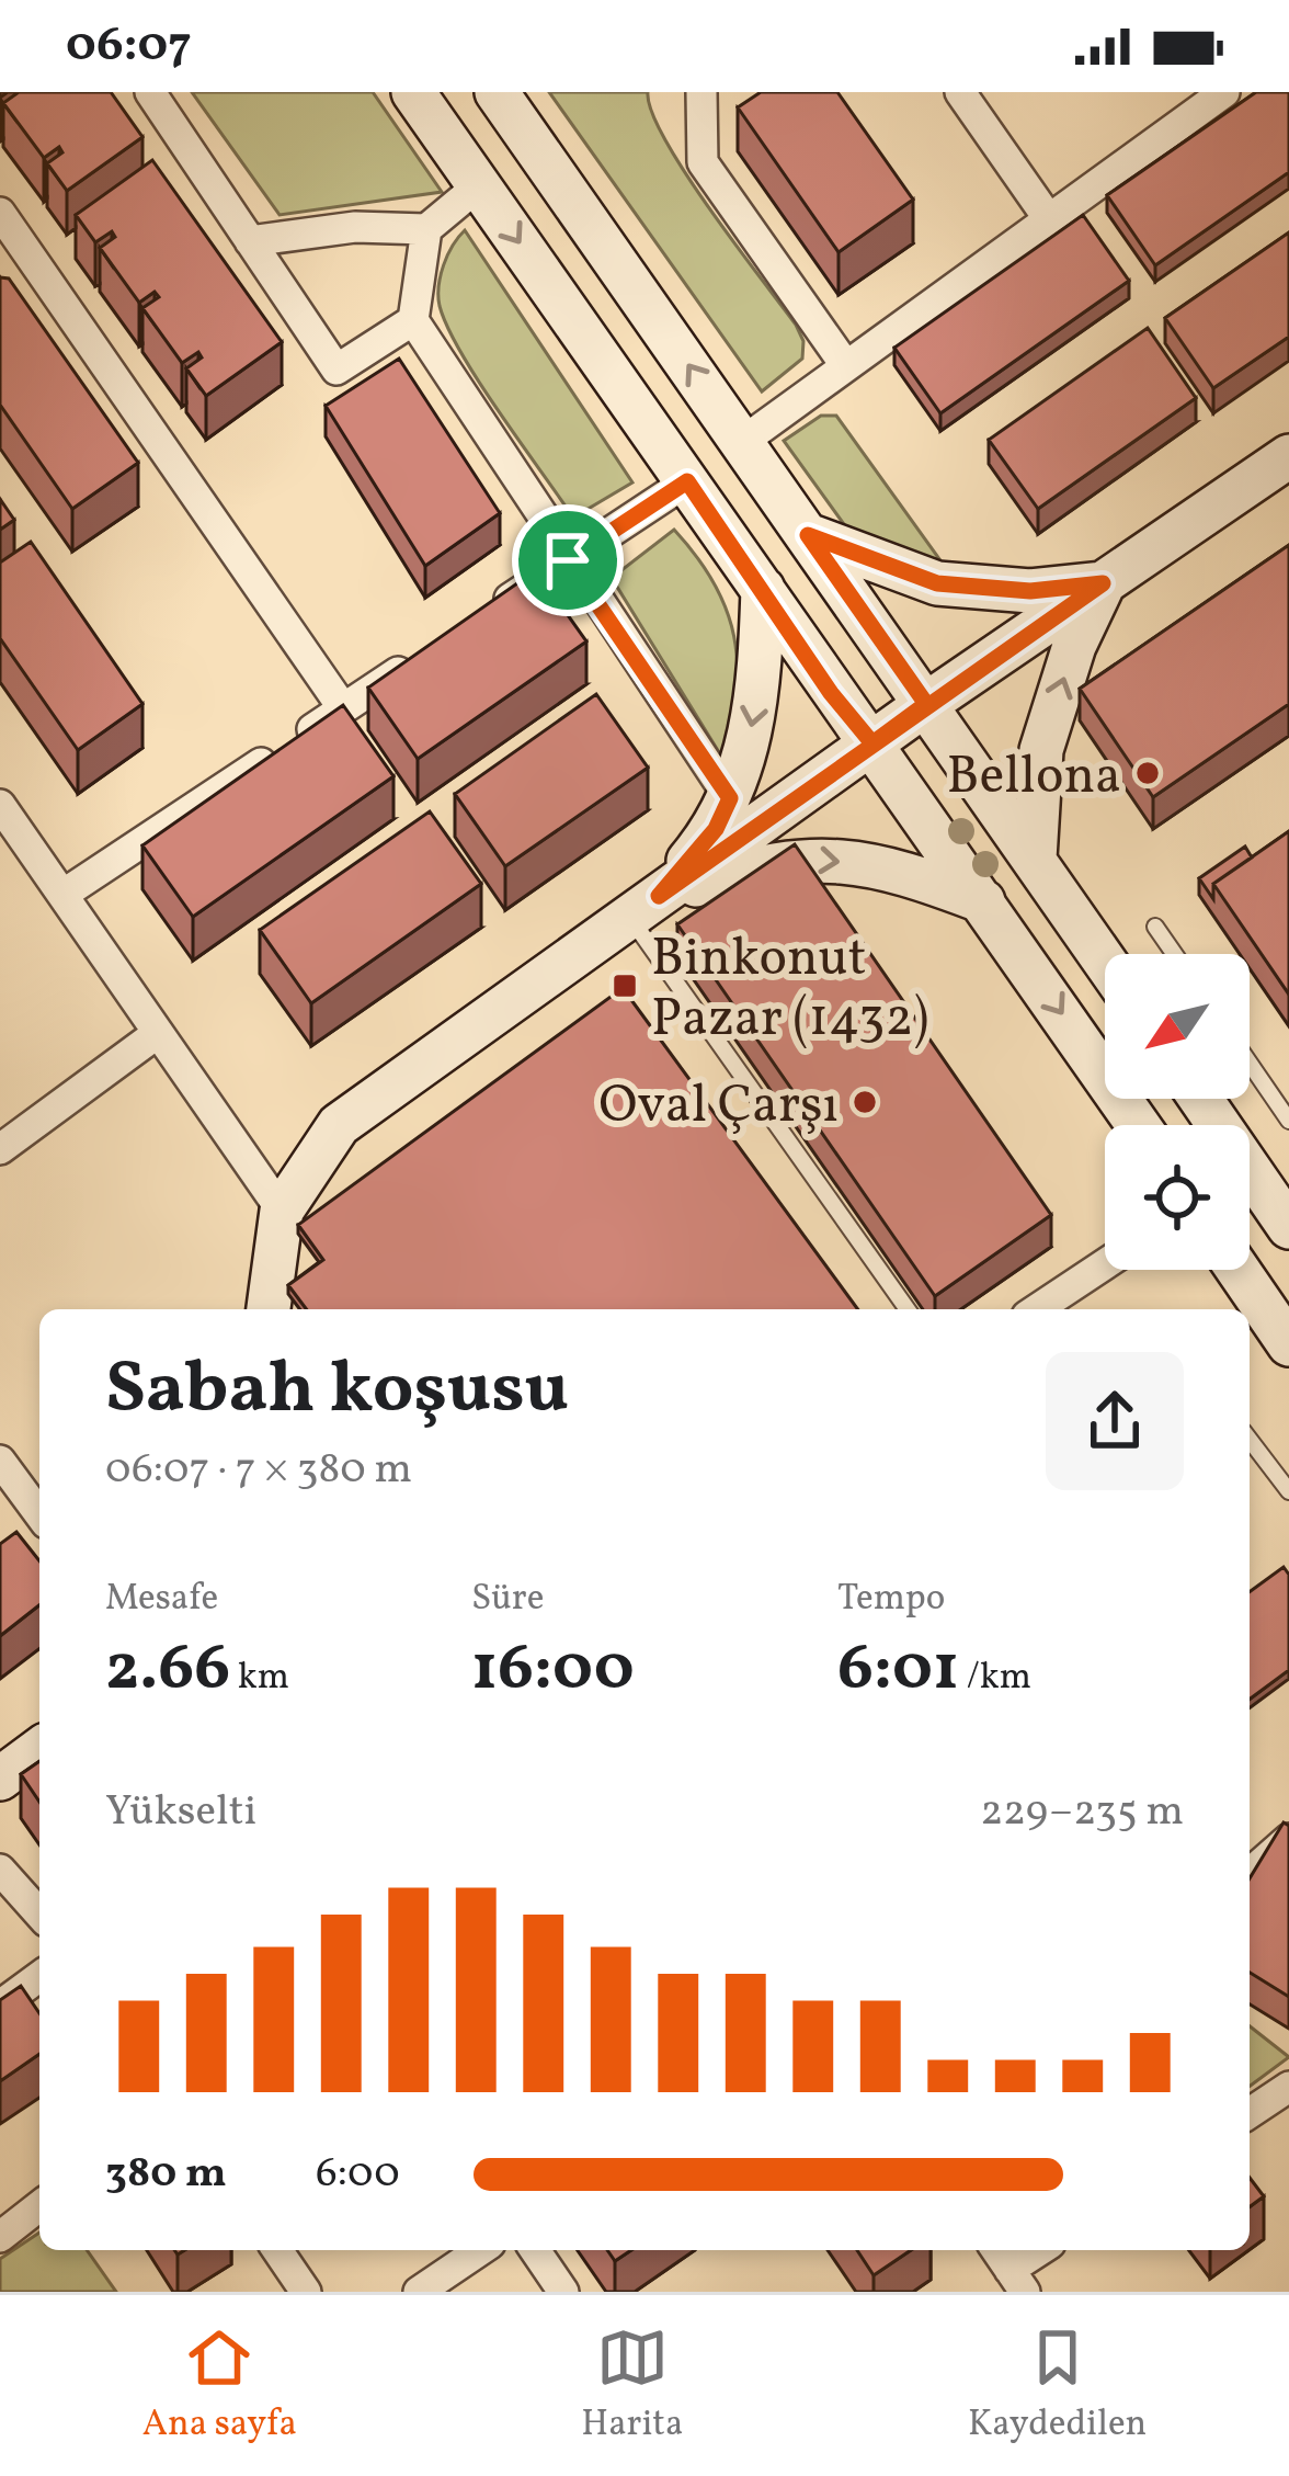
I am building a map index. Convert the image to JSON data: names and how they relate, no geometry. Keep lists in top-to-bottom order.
{
  "places": {
    "other": ["Bellona", "Oval Çarşı"],
    "transit": ["Binkonut Pazar (1432)"]
  },
  "north": "bottom left",
  "page": {
    "status": "06:07",
    "heading": ["Sabah koşusu", "06:07 · 7 × 380 m"],
    "stats": [
      ["Mesafe", "2.66 km"],
      ["Süre", "16:00"],
      ["Tempo", "6:01 /km"]
    ],
    "chart": ["Yükselti", "229–235 m"],
    "list": [
      {
        "name": "380 m",
        "note": "6:00"
      }
    ],
    "tabs": ["Ana sayfa", "Harita", "Kaydedilen"]
  }
}
